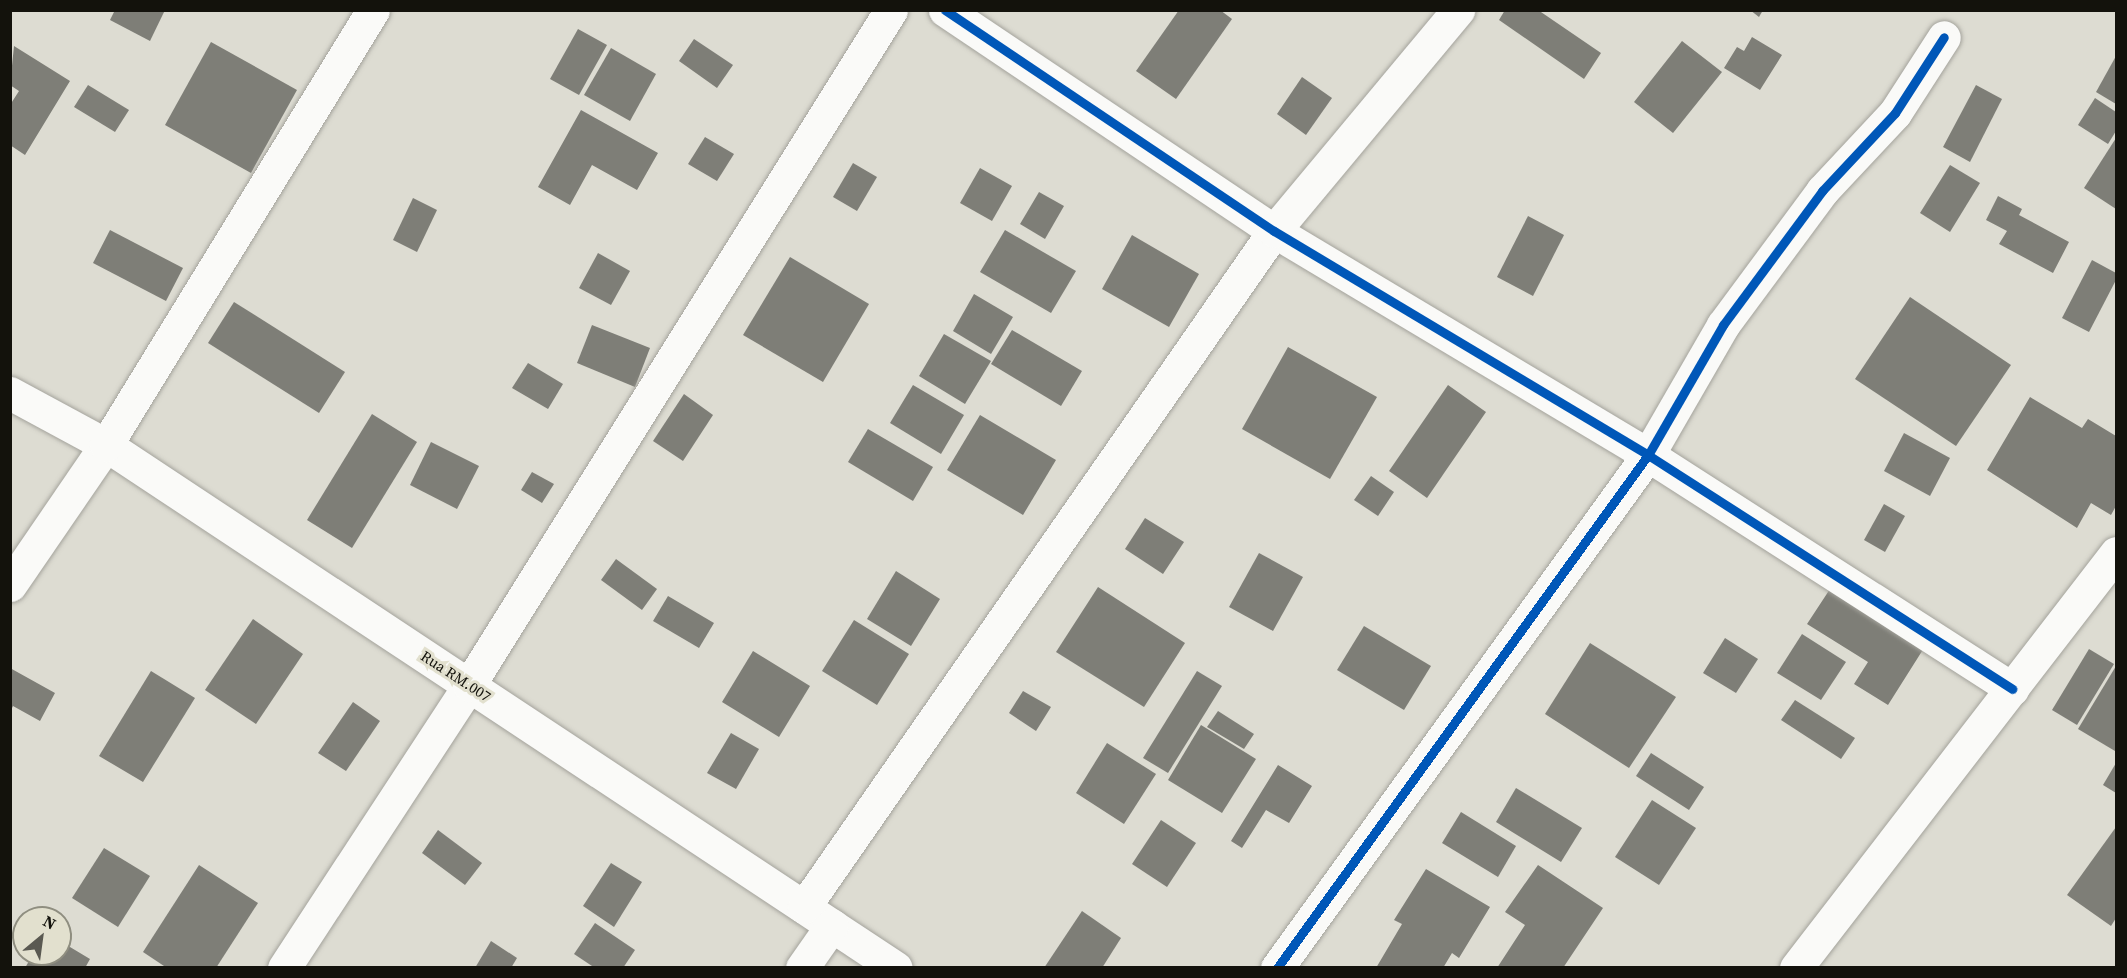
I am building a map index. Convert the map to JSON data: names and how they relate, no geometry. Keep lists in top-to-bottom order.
{
  "streets": {
    "street": ["Rua RM.007"]
  },
  "north": "top right"
}
